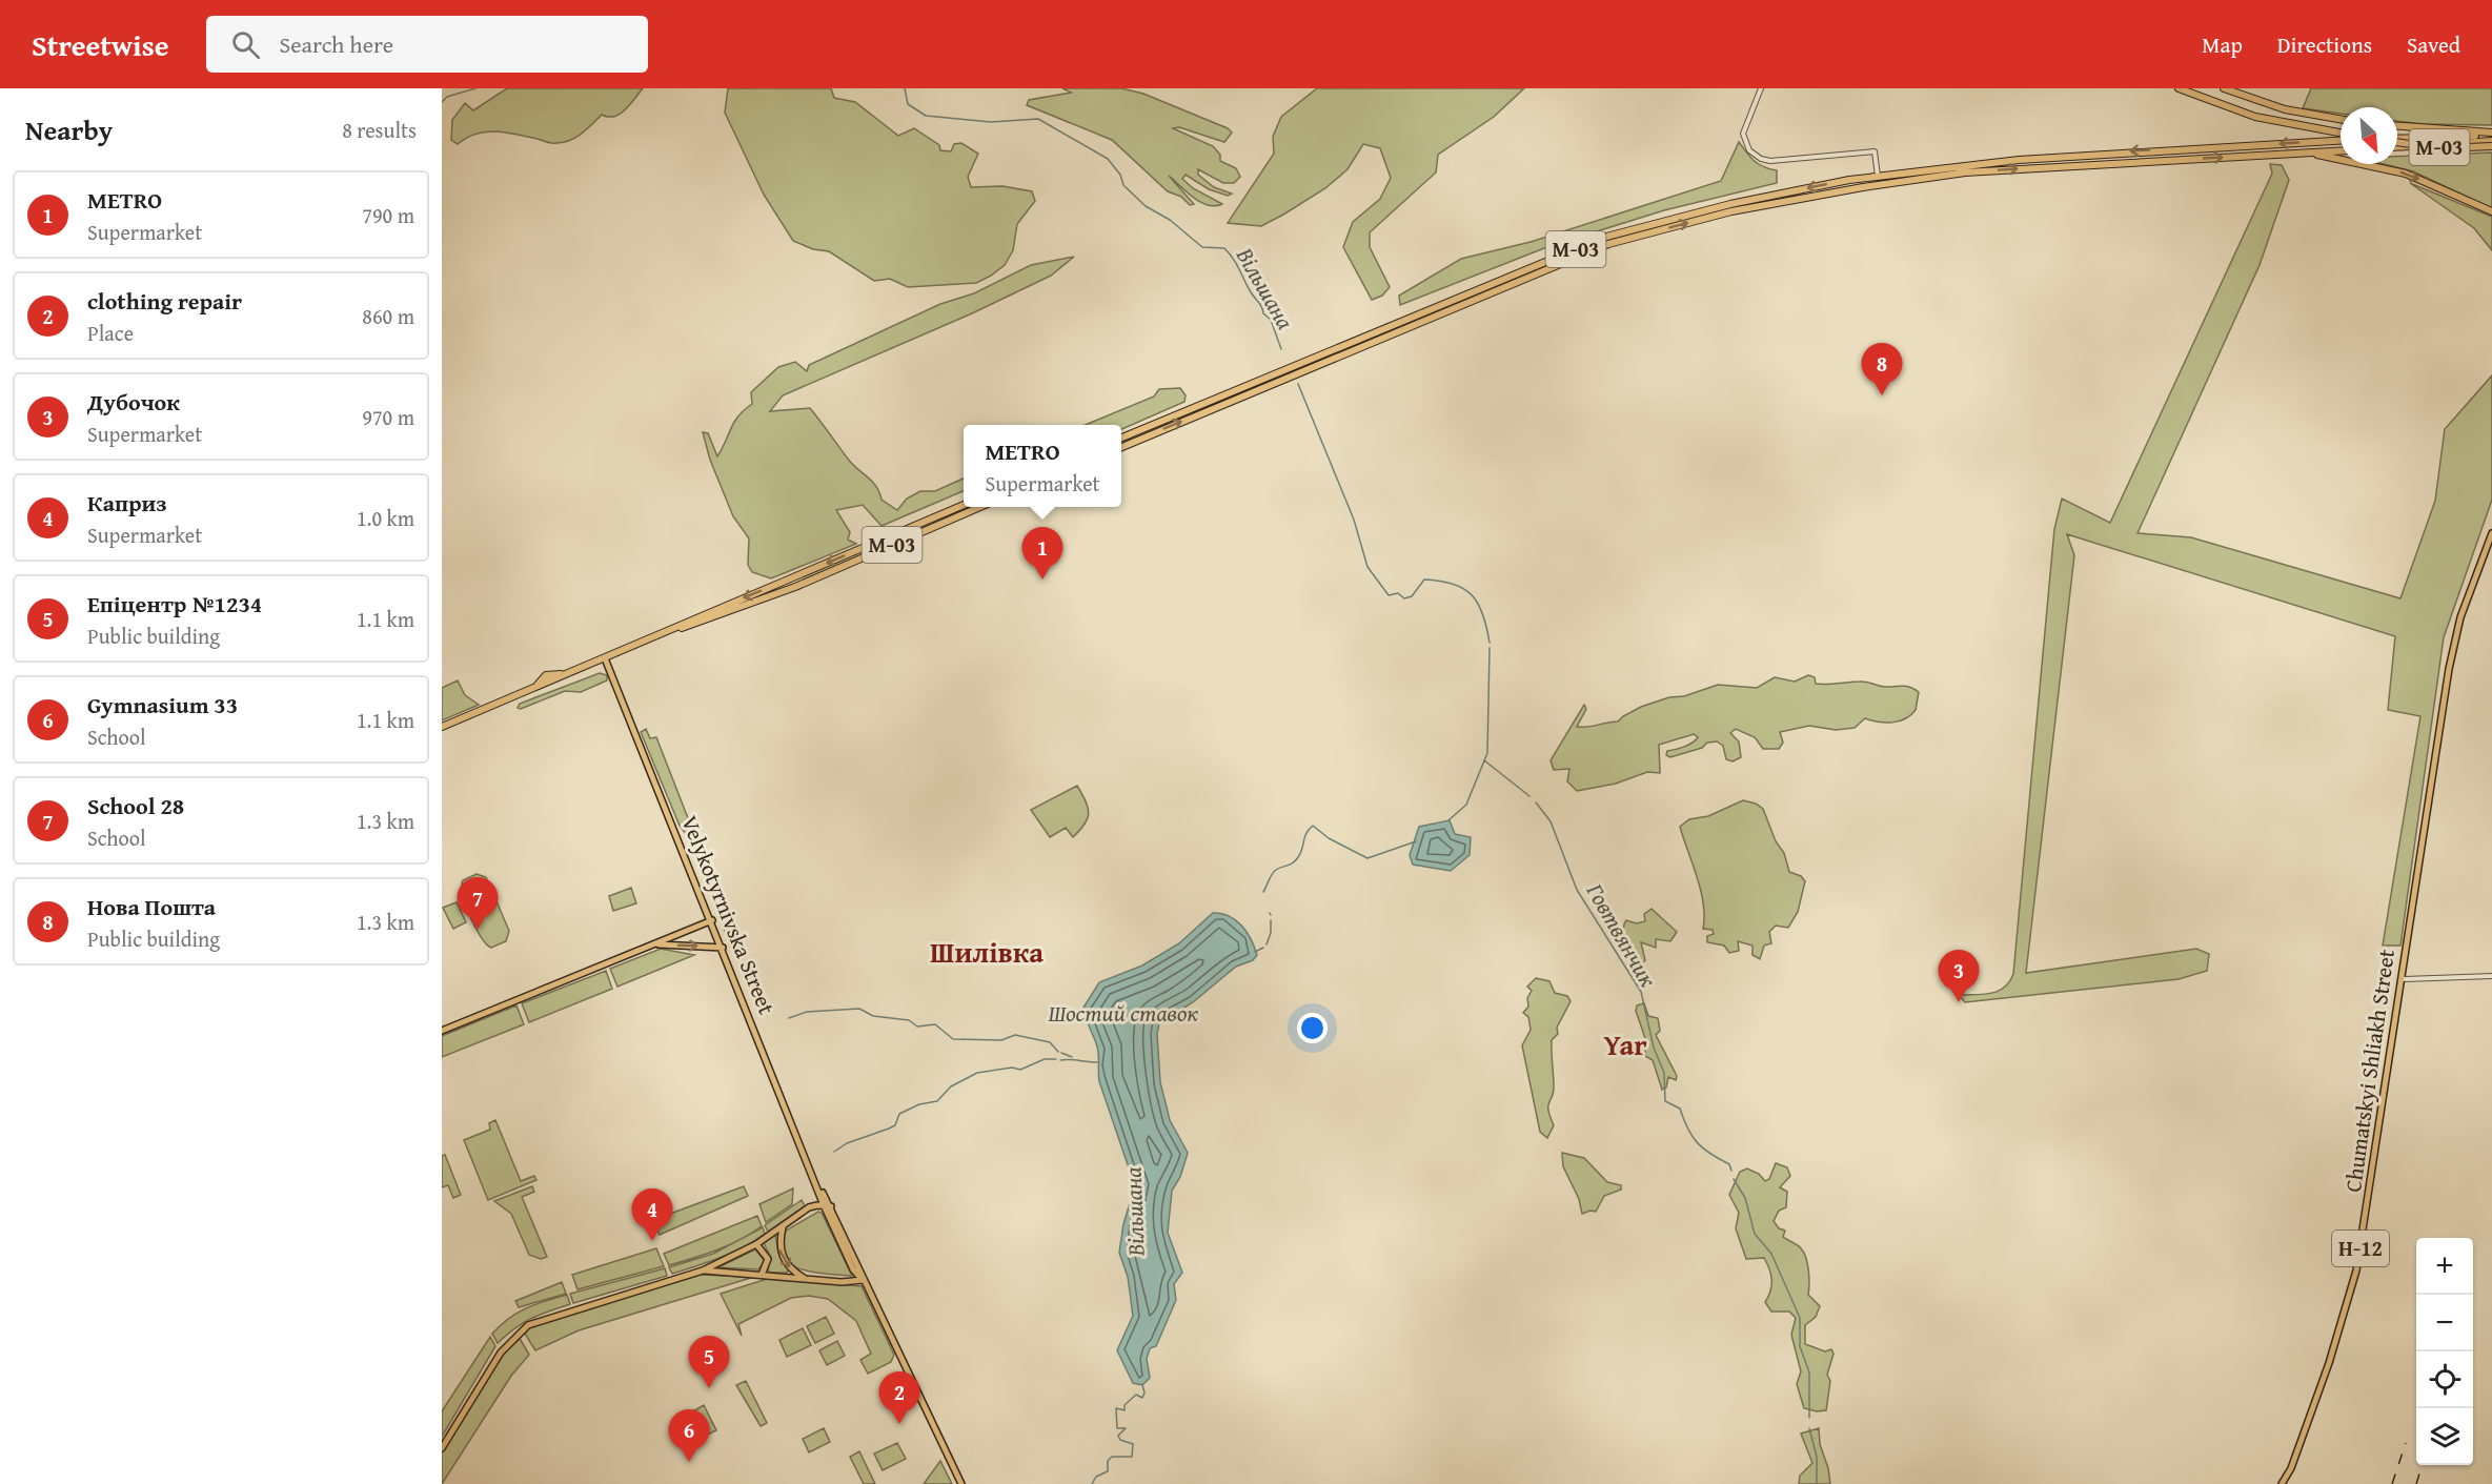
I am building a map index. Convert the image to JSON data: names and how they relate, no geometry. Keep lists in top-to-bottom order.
{
  "streets": {
    "highway": ["М-03"],
    "main road": ["Velykotyrnivska Street", "Chumatskyi Shliakh Street", "Н-12"]
  },
  "crossings": [
    ["М-03", "Velykotyrnivska Street"]
  ],
  "districts": ["Шилівка", "Yar"],
  "water": ["Вільшана", "Говтвянчик", "Шостий ставок"],
  "north": "bottom right",
  "page": {
    "header": "Streetwise",
    "search": "Search here",
    "nav": ["Map", "Directions", "Saved"],
    "heading": ["Nearby", "8 results"],
    "list": [
      {
        "mark": "1",
        "name": "METRO",
        "note": "Supermarket",
        "value": "790 m"
      },
      {
        "mark": "2",
        "name": "clothing repair",
        "note": "Place",
        "value": "860 m"
      },
      {
        "mark": "3",
        "name": "Дубочок",
        "note": "Supermarket",
        "value": "970 m"
      },
      {
        "mark": "4",
        "name": "Каприз",
        "note": "Supermarket",
        "value": "1.0 km"
      },
      {
        "mark": "5",
        "name": "Епіцентр №1234",
        "note": "Public building",
        "value": "1.1 km"
      },
      {
        "mark": "6",
        "name": "Gymnasium 33",
        "note": "School",
        "value": "1.1 km"
      },
      {
        "mark": "7",
        "name": "School 28",
        "note": "School",
        "value": "1.3 km"
      },
      {
        "mark": "8",
        "name": "Нова Пошта",
        "note": "Public building",
        "value": "1.3 km"
      }
    ],
    "pins": [
      "8",
      "1",
      "7",
      "3",
      "4",
      "5",
      "2",
      "6"
    ],
    "popup": ["METRO", "Supermarket"],
    "map_buttons": ["+", "−"]
  }
}
